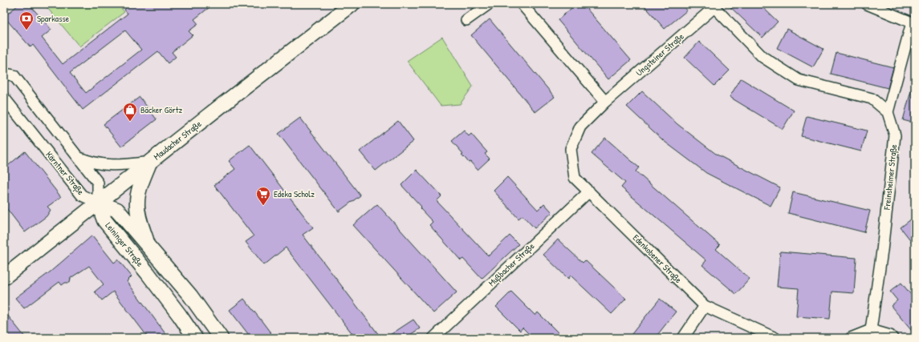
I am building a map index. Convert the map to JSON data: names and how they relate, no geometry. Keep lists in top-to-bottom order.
{
  "streets": {
    "main road": ["Maudacher Straße", "Leininger Straße"],
    "street": [
      "Ungsteiner Straße",
      "Kärntner Straße",
      "Freinsheimer Straße",
      "Edenkobener Straße",
      "Mußbacher Straße"
    ]
  },
  "crossings": [
    ["Ungsteiner Straße", "Freinsheimer Straße"],
    ["Ungsteiner Straße", "Edenkobener Straße"],
    ["Maudacher Straße", "Kärntner Straße"],
    ["Maudacher Straße", "Leininger Straße"],
    ["Kärntner Straße", "Leininger Straße"],
    ["Edenkobener Straße", "Mußbacher Straße"]
  ],
  "places": {
    "bank": ["Sparkasse"],
    "shop": ["Bäcker Görtz"],
    "supermarket": ["Edeka Scholz"]
  }
}
